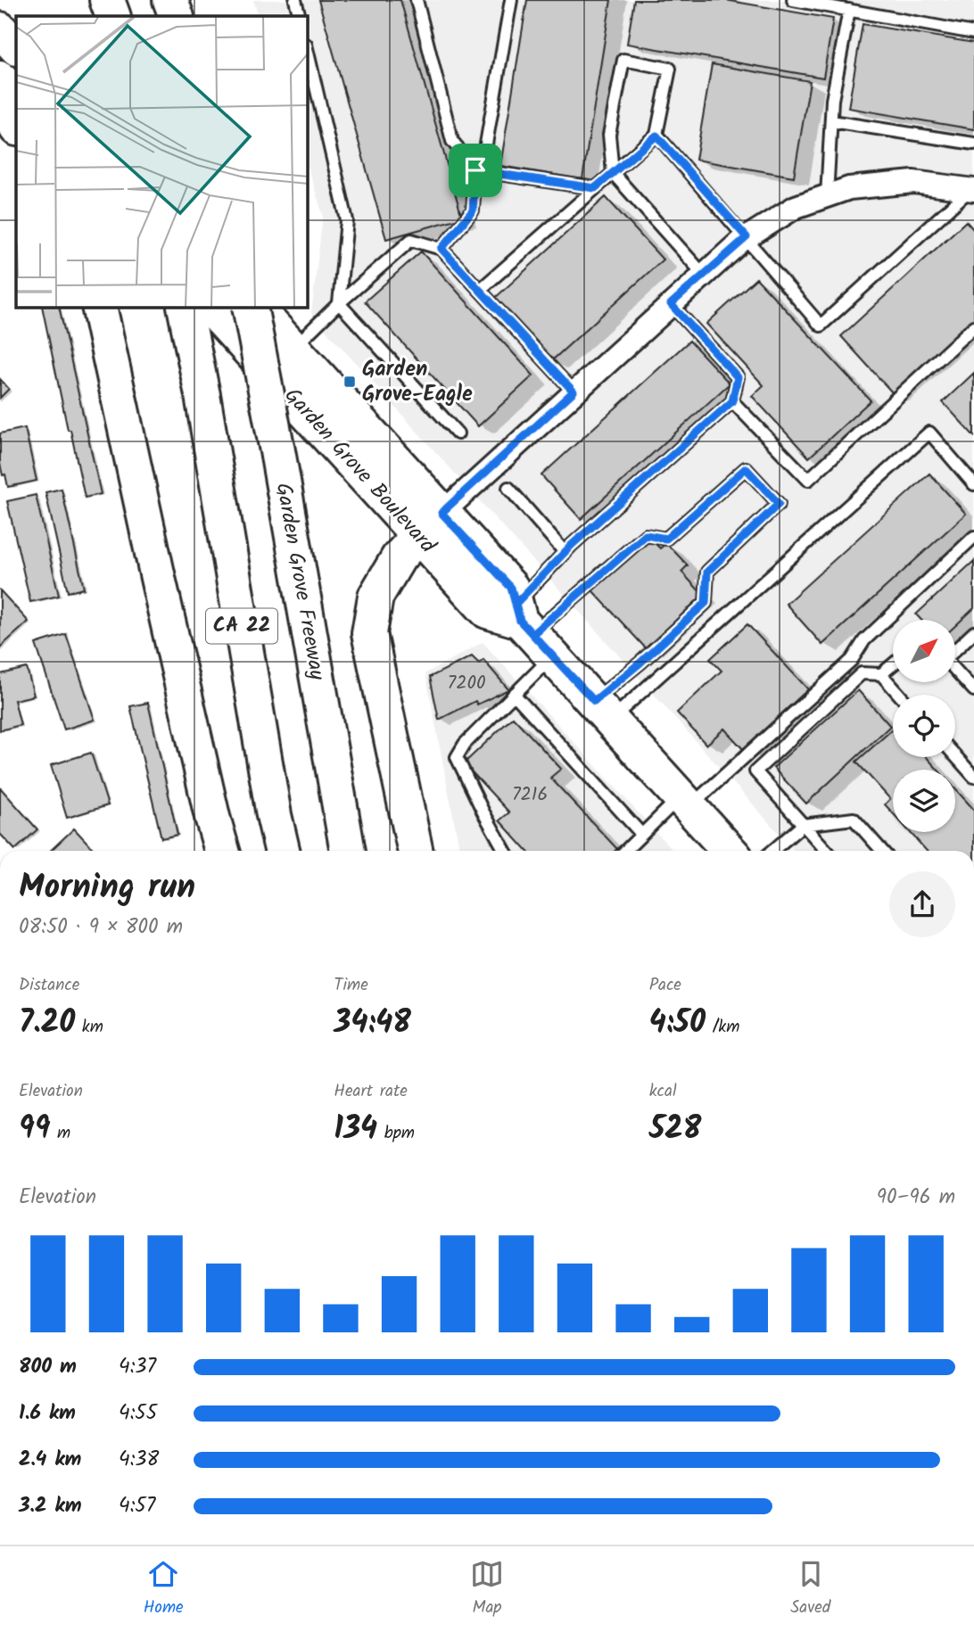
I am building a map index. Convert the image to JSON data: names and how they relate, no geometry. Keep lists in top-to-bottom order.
{
  "streets": {
    "main road": ["Garden Grove Boulevard", "Garden Grove Freeway", "CA 22"]
  },
  "places": {
    "transit": ["Garden Grove-Eagle"]
  },
  "house_numbers": ["7200", "7216"],
  "north": "top right",
  "page": {
    "heading": ["Morning run", "08:50 · 9 × 800 m"],
    "stats": [
      ["Distance", "7.20 km"],
      ["Time", "34:48"],
      ["Pace", "4:50 /km"],
      ["Elevation", "99 m"],
      ["Heart rate", "134 bpm"],
      ["kcal", "528"]
    ],
    "chart": ["Elevation", "90–96 m"],
    "list": [
      {
        "name": "800 m",
        "note": "4:37"
      },
      {
        "name": "1.6 km",
        "note": "4:55"
      },
      {
        "name": "2.4 km",
        "note": "4:38"
      },
      {
        "name": "3.2 km",
        "note": "4:57"
      }
    ],
    "tabs": ["Home", "Map", "Saved"]
  }
}
